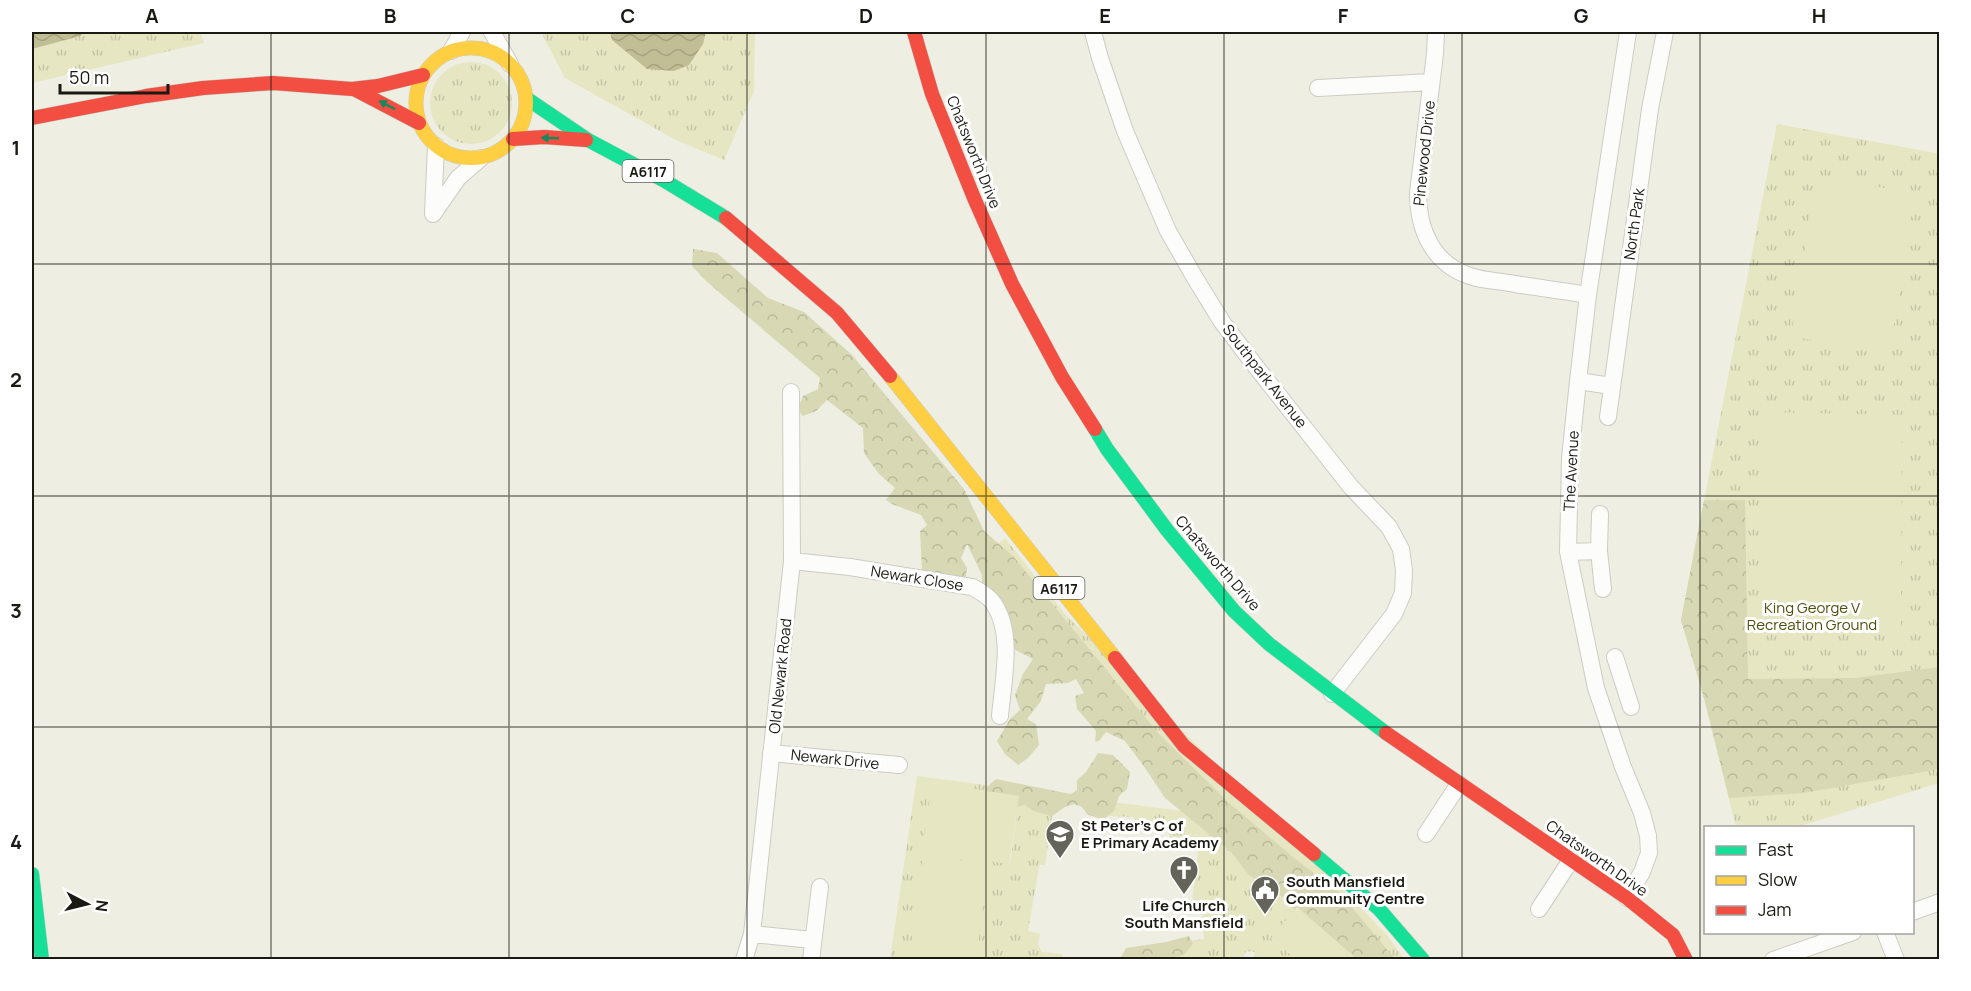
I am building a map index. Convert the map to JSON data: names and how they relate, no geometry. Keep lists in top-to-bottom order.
{
  "streets": {
    "main road": ["Chatsworth Drive", "A6117"],
    "street": [
      "Pinewood Drive",
      "North Park",
      "Southpark Avenue",
      "The Avenue",
      "Newark Close",
      "Old Newark Road",
      "Newark Drive"
    ]
  },
  "crossings": [
    ["Chatsworth Drive", "Southpark Avenue"],
    ["Chatsworth Drive", "The Avenue"],
    ["Pinewood Drive", "The Avenue"],
    ["Newark Close", "Old Newark Road"],
    ["Old Newark Road", "Newark Drive"]
  ],
  "parks": ["King George V Recreation Ground"],
  "places": {
    "school or university": ["St Peter's C of E Primary Academy"],
    "church": ["Life Church South Mansfield"],
    "public building": ["South Mansfield Community Centre"]
  },
  "legend": ["Fast", "Slow", "Jam"],
  "scale_bar": "50 m",
  "north": "right",
  "grid": {
    "columns": [
      "A",
      "B",
      "C",
      "D",
      "E",
      "F",
      "G",
      "H"
    ],
    "rows": [
      "1",
      "2",
      "3",
      "4"
    ]
  }
}
